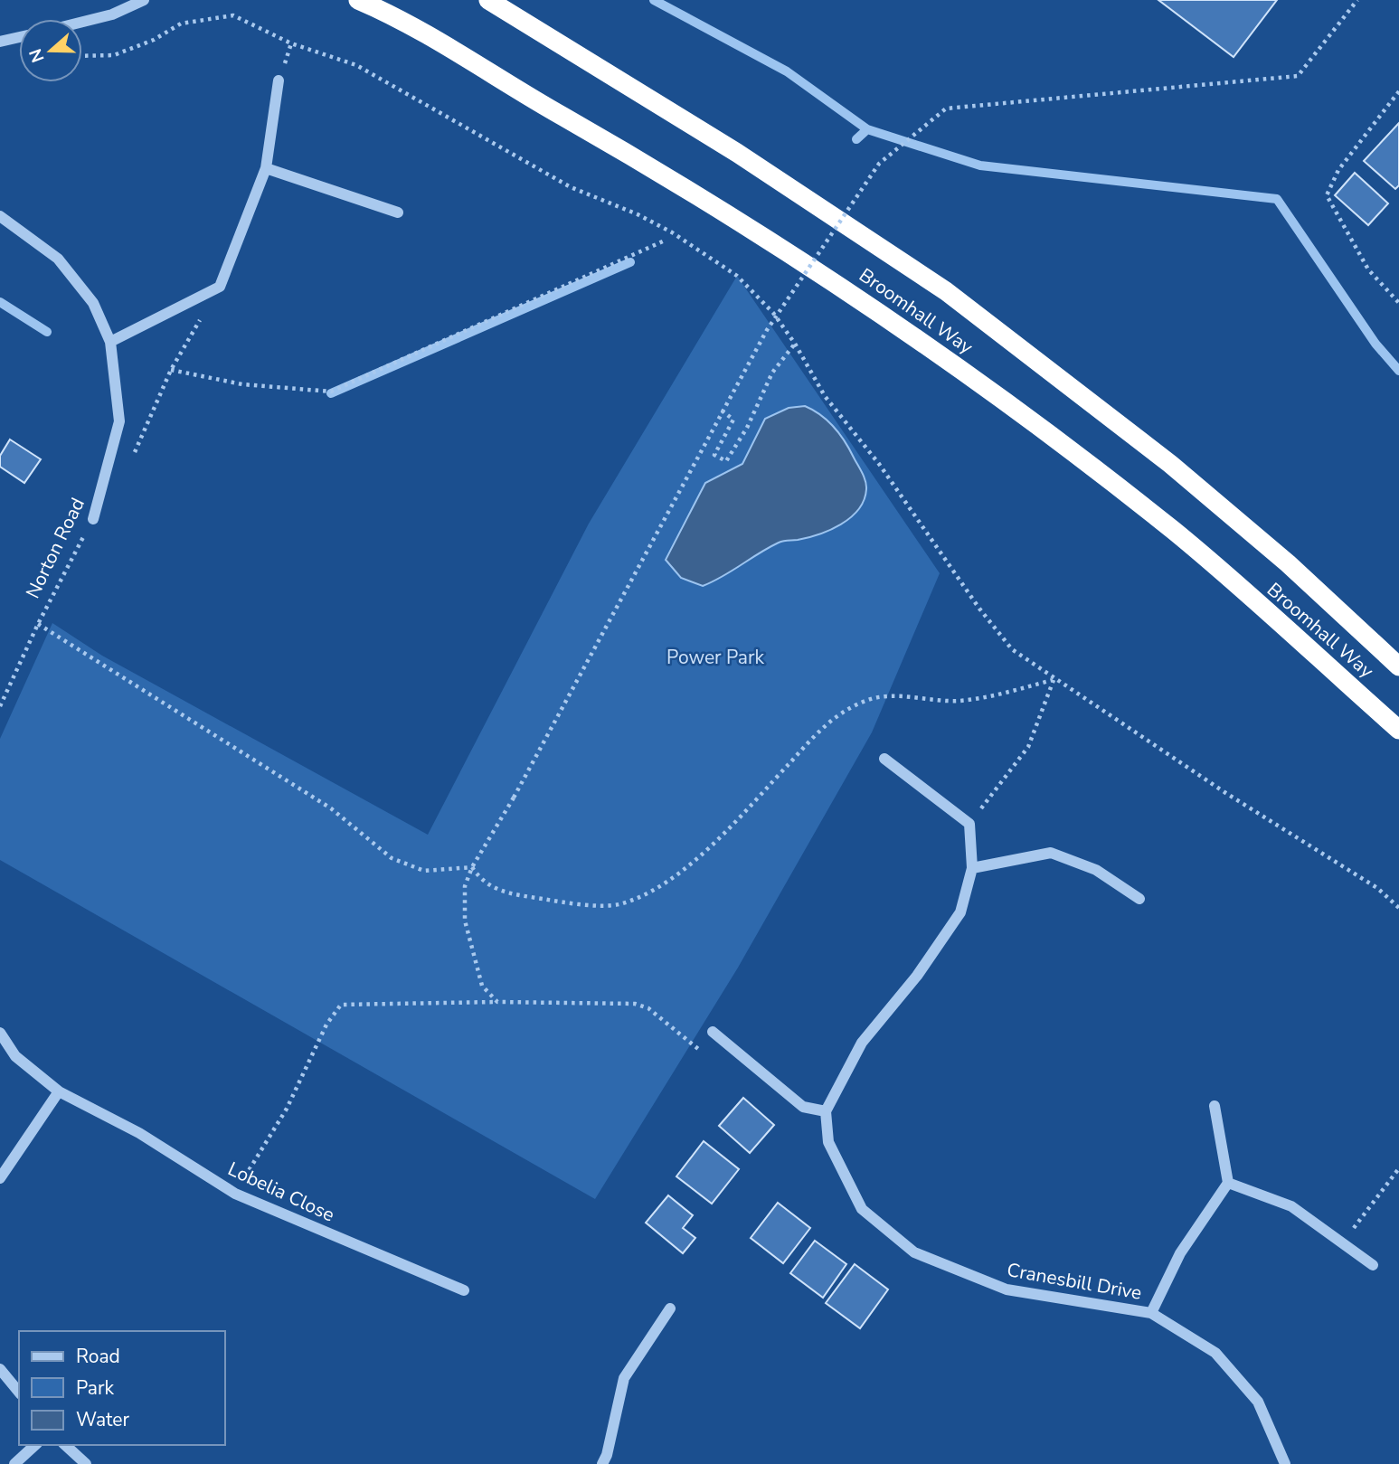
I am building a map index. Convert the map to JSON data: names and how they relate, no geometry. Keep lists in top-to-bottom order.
{
  "streets": {
    "highway": ["Broomhall Way"],
    "street": ["Norton Road", "Lobelia Close", "Cranesbill Drive"]
  },
  "parks": ["Power Park"],
  "legend": ["Road", "Park", "Water"],
  "north": "left"
}
